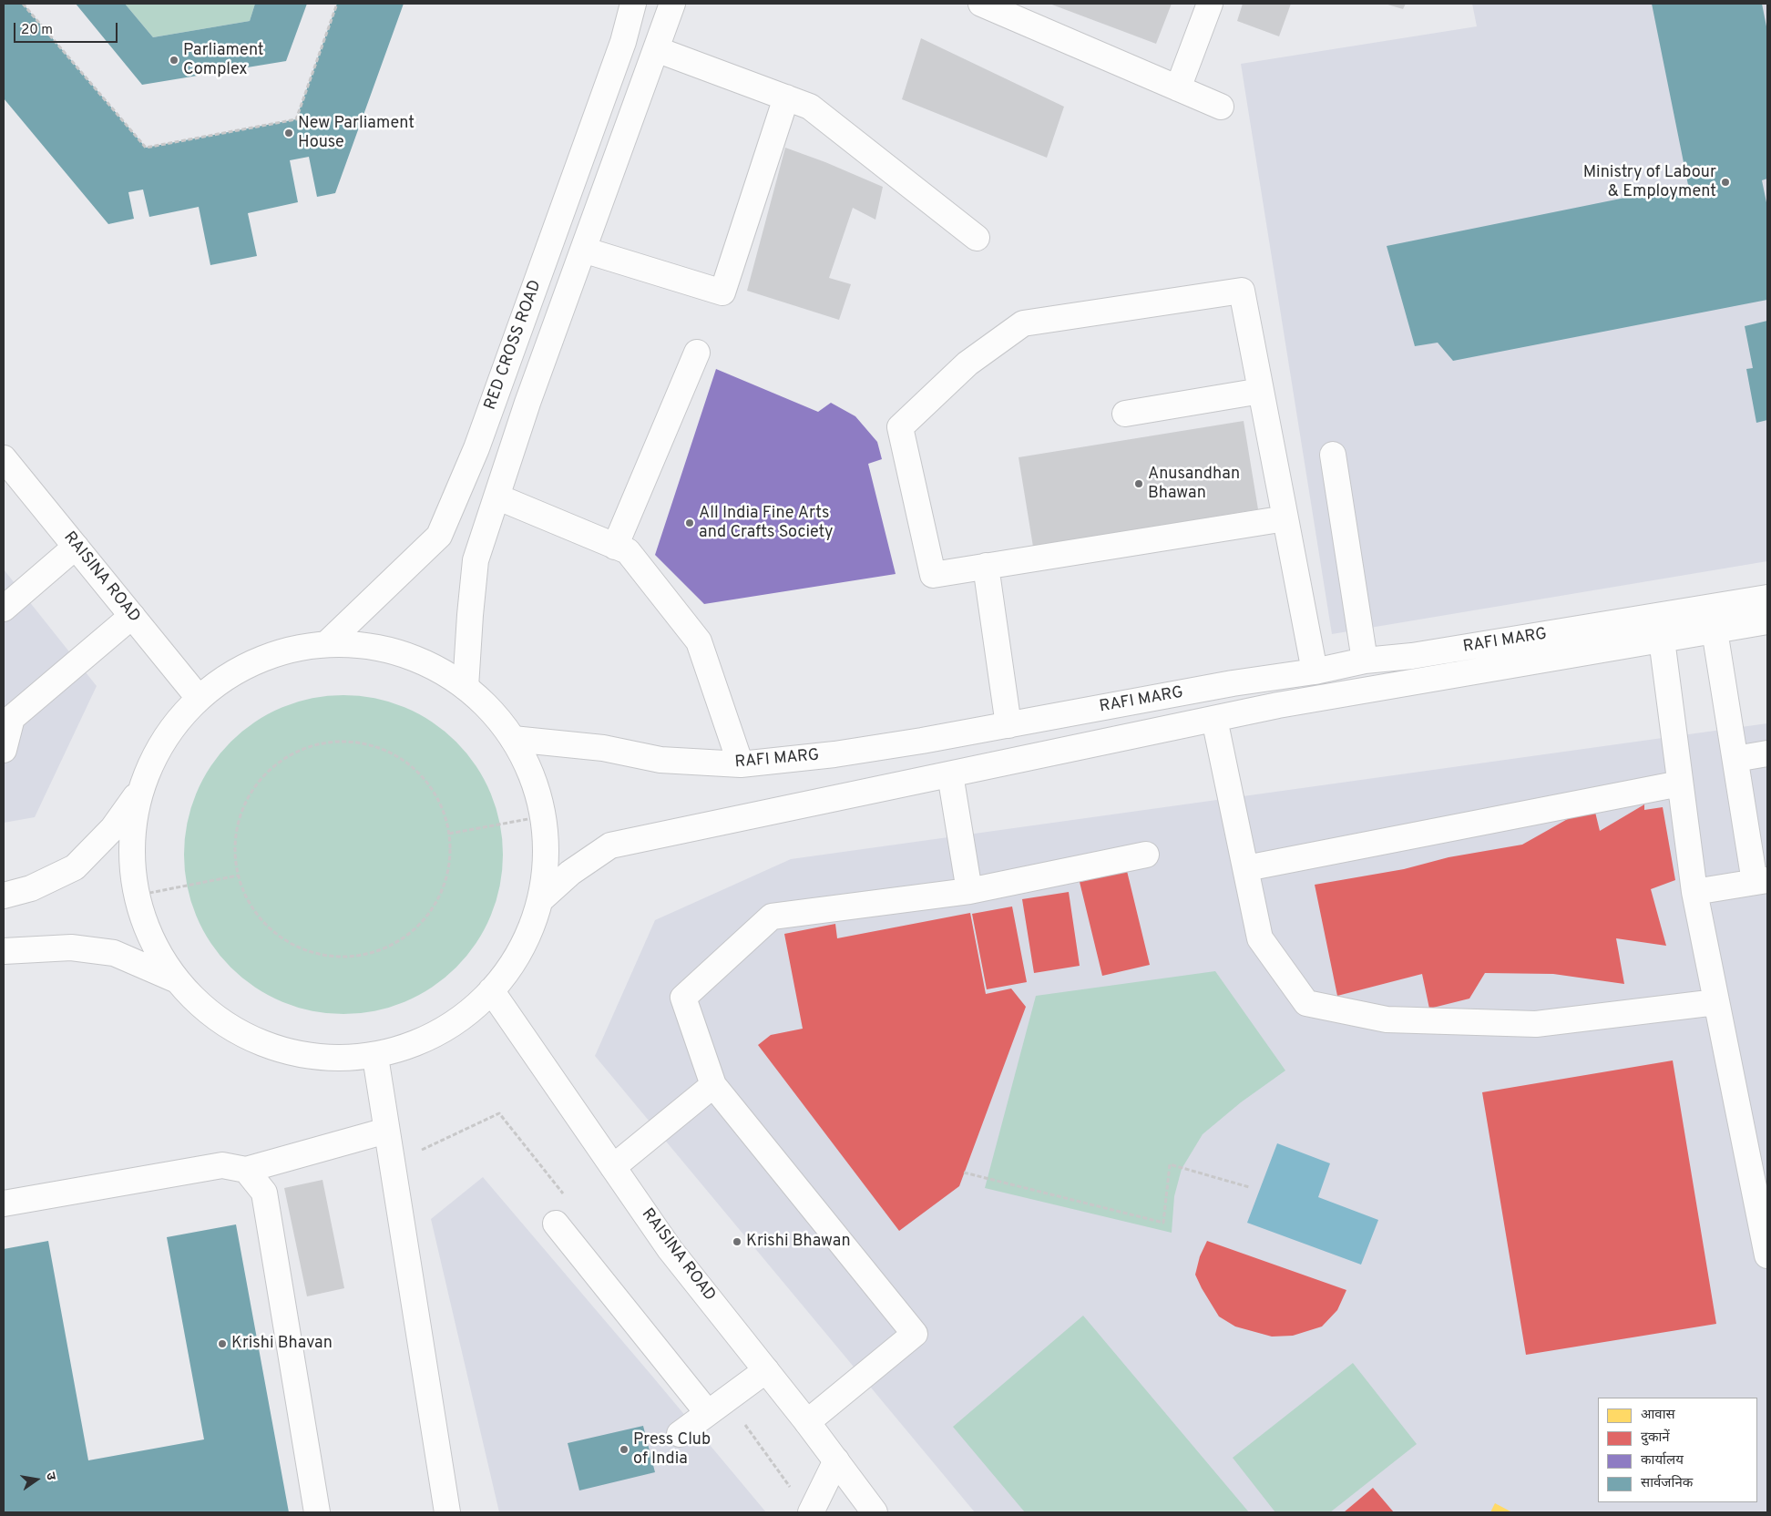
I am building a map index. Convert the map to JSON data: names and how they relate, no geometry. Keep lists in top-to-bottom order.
{
  "streets": {
    "street": ["RED CROSS ROAD", "RAISINA ROAD", "RAFI MARG"]
  },
  "places": [
    "Parliament Complex",
    "New Parliament House",
    "Ministry of Labour & Employment",
    "Anusandhan Bhawan",
    "All India Fine Arts and Crafts Society",
    "Krishi Bhawan",
    "Krishi Bhavan",
    "Press Club of India"
  ],
  "legend": [
    "आवास",
    "दुकानें",
    "कार्यालय",
    "सार्वजनिक"
  ],
  "scale_bar": "20 m",
  "north": "right"
}
